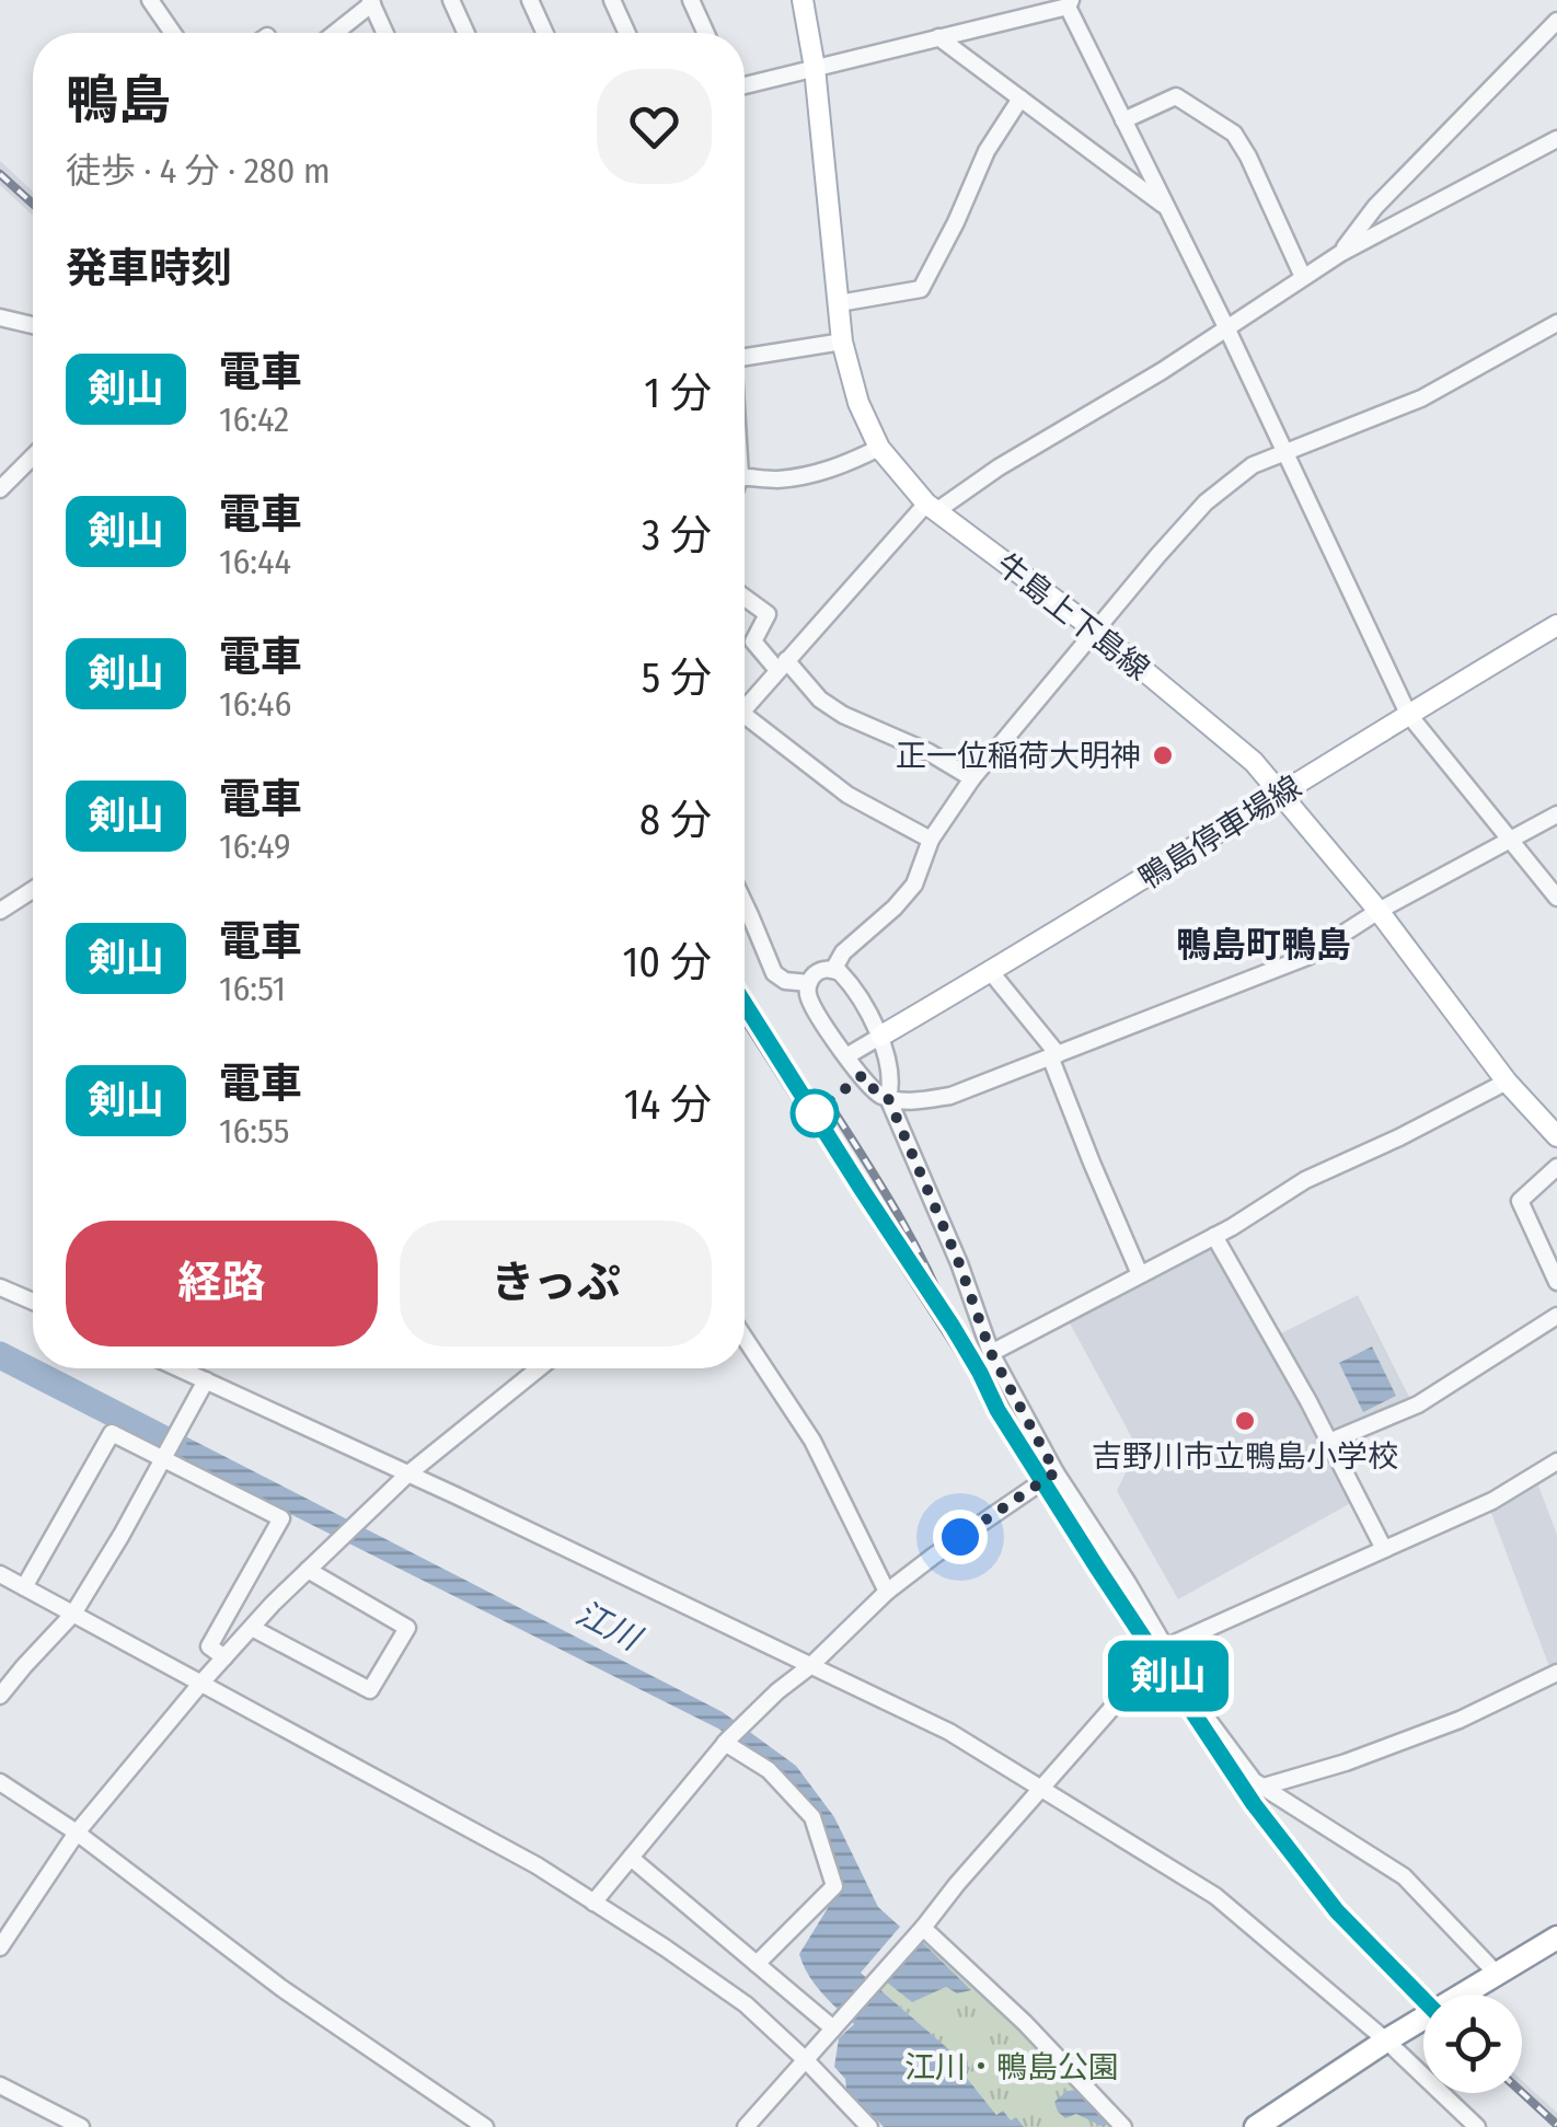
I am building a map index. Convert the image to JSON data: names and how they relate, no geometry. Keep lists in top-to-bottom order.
{
  "streets": {
    "main road": ["牛島上下島線", "鴨島停車場線"]
  },
  "crossings": [
    ["牛島上下島線", "鴨島停車場線"]
  ],
  "districts": ["鴨島町鴨島"],
  "water": ["江川"],
  "parks": ["江川・鴨島公園"],
  "places": ["正一位稲荷大明神", "吉野川市立鴨島小学校"],
  "page": {
    "on_map": "剣山",
    "heading": [
      ["鴨島", "徒歩 · 4 分 · 280 m"],
      "発車時刻"
    ],
    "list": [
      {
        "mark": "剣山",
        "name": "電車",
        "note": "16:42",
        "value": "1 分"
      },
      {
        "mark": "剣山",
        "name": "電車",
        "note": "16:44",
        "value": "3 分"
      },
      {
        "mark": "剣山",
        "name": "電車",
        "note": "16:46",
        "value": "5 分"
      },
      {
        "mark": "剣山",
        "name": "電車",
        "note": "16:49",
        "value": "8 分"
      },
      {
        "mark": "剣山",
        "name": "電車",
        "note": "16:51",
        "value": "10 分"
      },
      {
        "mark": "剣山",
        "name": "電車",
        "note": "16:55",
        "value": "14 分"
      }
    ],
    "buttons": ["経路", "きっぷ"]
  }
}
